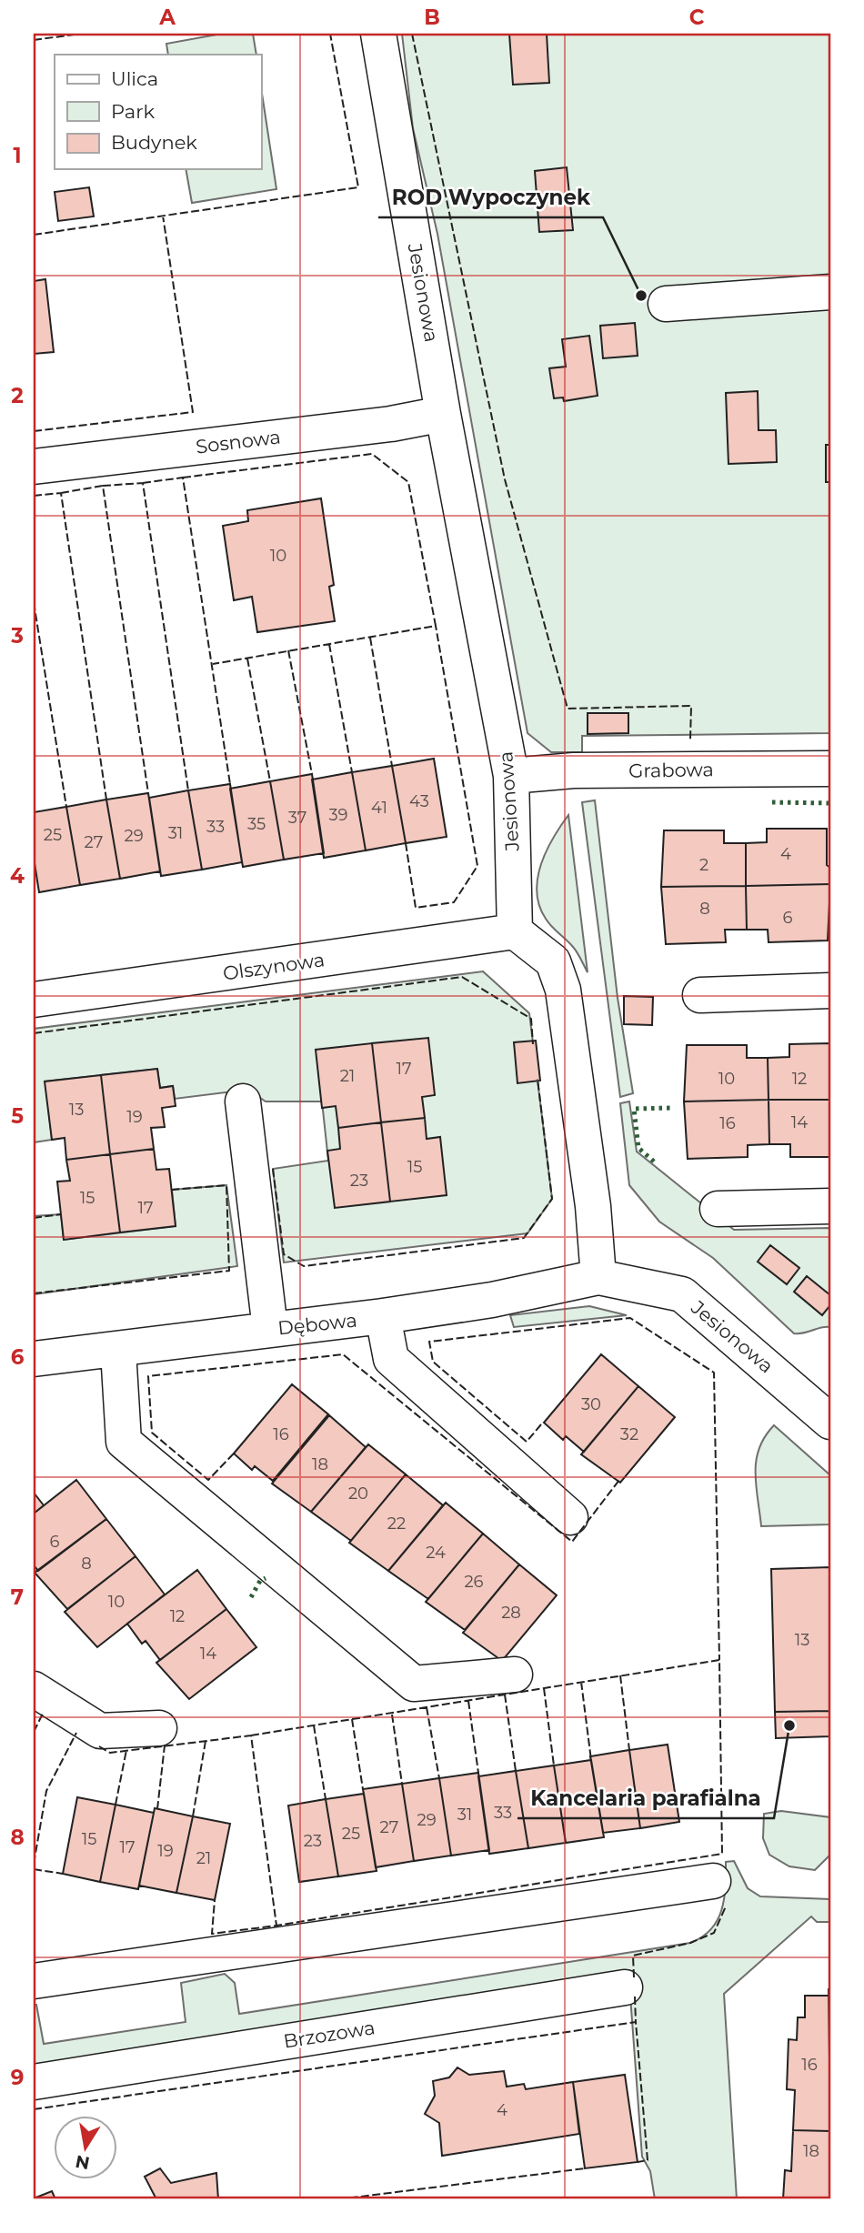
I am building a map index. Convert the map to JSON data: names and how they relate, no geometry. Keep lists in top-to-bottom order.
{
  "streets": {
    "street": [
      "Jesionowa",
      "Sosnowa",
      "Grabowa",
      "Olszynowa",
      "Dębowa",
      "Brzozowa"
    ]
  },
  "crossings": [
    ["Jesionowa", "Sosnowa"],
    ["Jesionowa", "Grabowa"],
    ["Jesionowa", "Olszynowa"],
    ["Jesionowa", "Dębowa"]
  ],
  "places": ["ROD Wypoczynek", "Kancelaria parafialna"],
  "house_numbers": [
    "10",
    "43",
    "41",
    "39",
    "37",
    "35",
    "33",
    "31",
    "25",
    "29",
    "27",
    "4",
    "2",
    "8",
    "6",
    "17",
    "21",
    "10",
    "12",
    "13",
    "19",
    "14",
    "16",
    "15",
    "23",
    "15",
    "17",
    "30",
    "16",
    "32",
    "18",
    "20",
    "22",
    "6",
    "24",
    "8",
    "26",
    "10",
    "28",
    "12",
    "13",
    "14",
    "33",
    "31",
    "29",
    "27",
    "25",
    "15",
    "23",
    "17",
    "19",
    "21",
    "16",
    "4",
    "18"
  ],
  "legend": ["Ulica", "Park", "Budynek"],
  "north": "bottom",
  "grid": {
    "columns": ["A", "B", "C"],
    "rows": [
      "1",
      "2",
      "3",
      "4",
      "5",
      "6",
      "7",
      "8",
      "9"
    ]
  }
}
